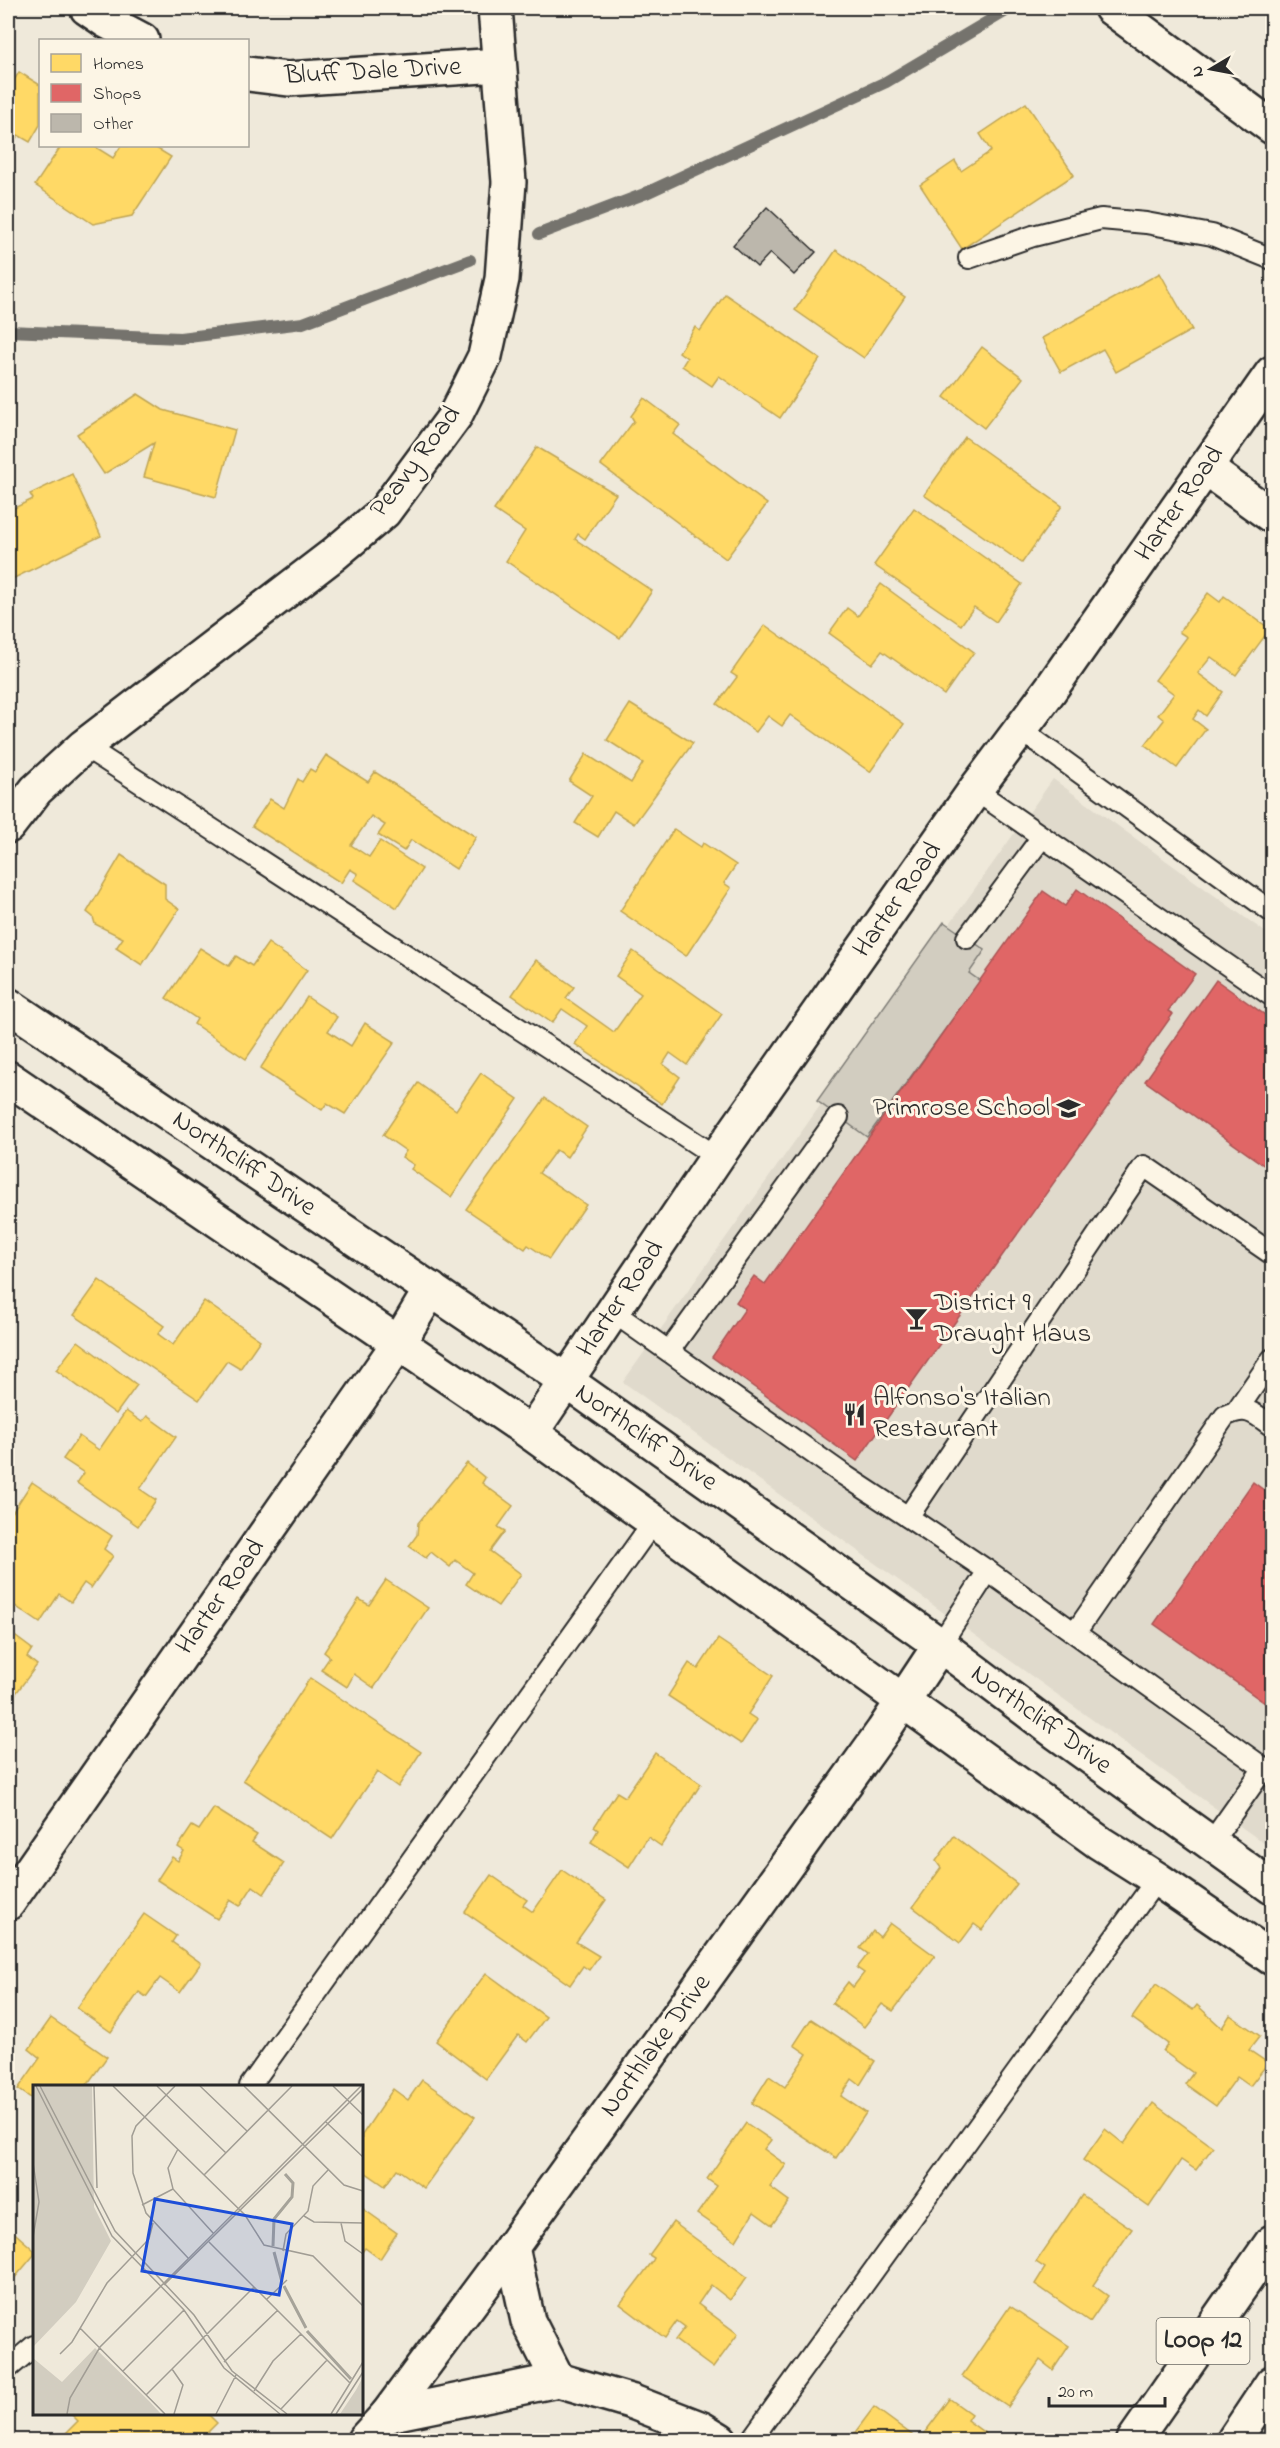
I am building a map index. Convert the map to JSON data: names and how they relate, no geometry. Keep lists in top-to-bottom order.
{
  "streets": {
    "street": [
      "Bluff Dale Drive",
      "Peavy Road",
      "Harter Road",
      "Northcliff Drive",
      "Northlake Drive",
      "Loop 12"
    ]
  },
  "crossings": [
    ["Bluff Dale Drive", "Peavy Road"],
    ["Harter Road", "Northcliff Drive"],
    ["Northcliff Drive", "Northlake Drive"]
  ],
  "places": {
    "school or university": ["Primrose School"],
    "bar": ["District 9 Draught Haus"],
    "restaurant": ["Alfonso's Italian Restaurant"]
  },
  "legend": ["Homes", "Shops", "Other"],
  "scale_bar": "20 m",
  "north": "left"
}
